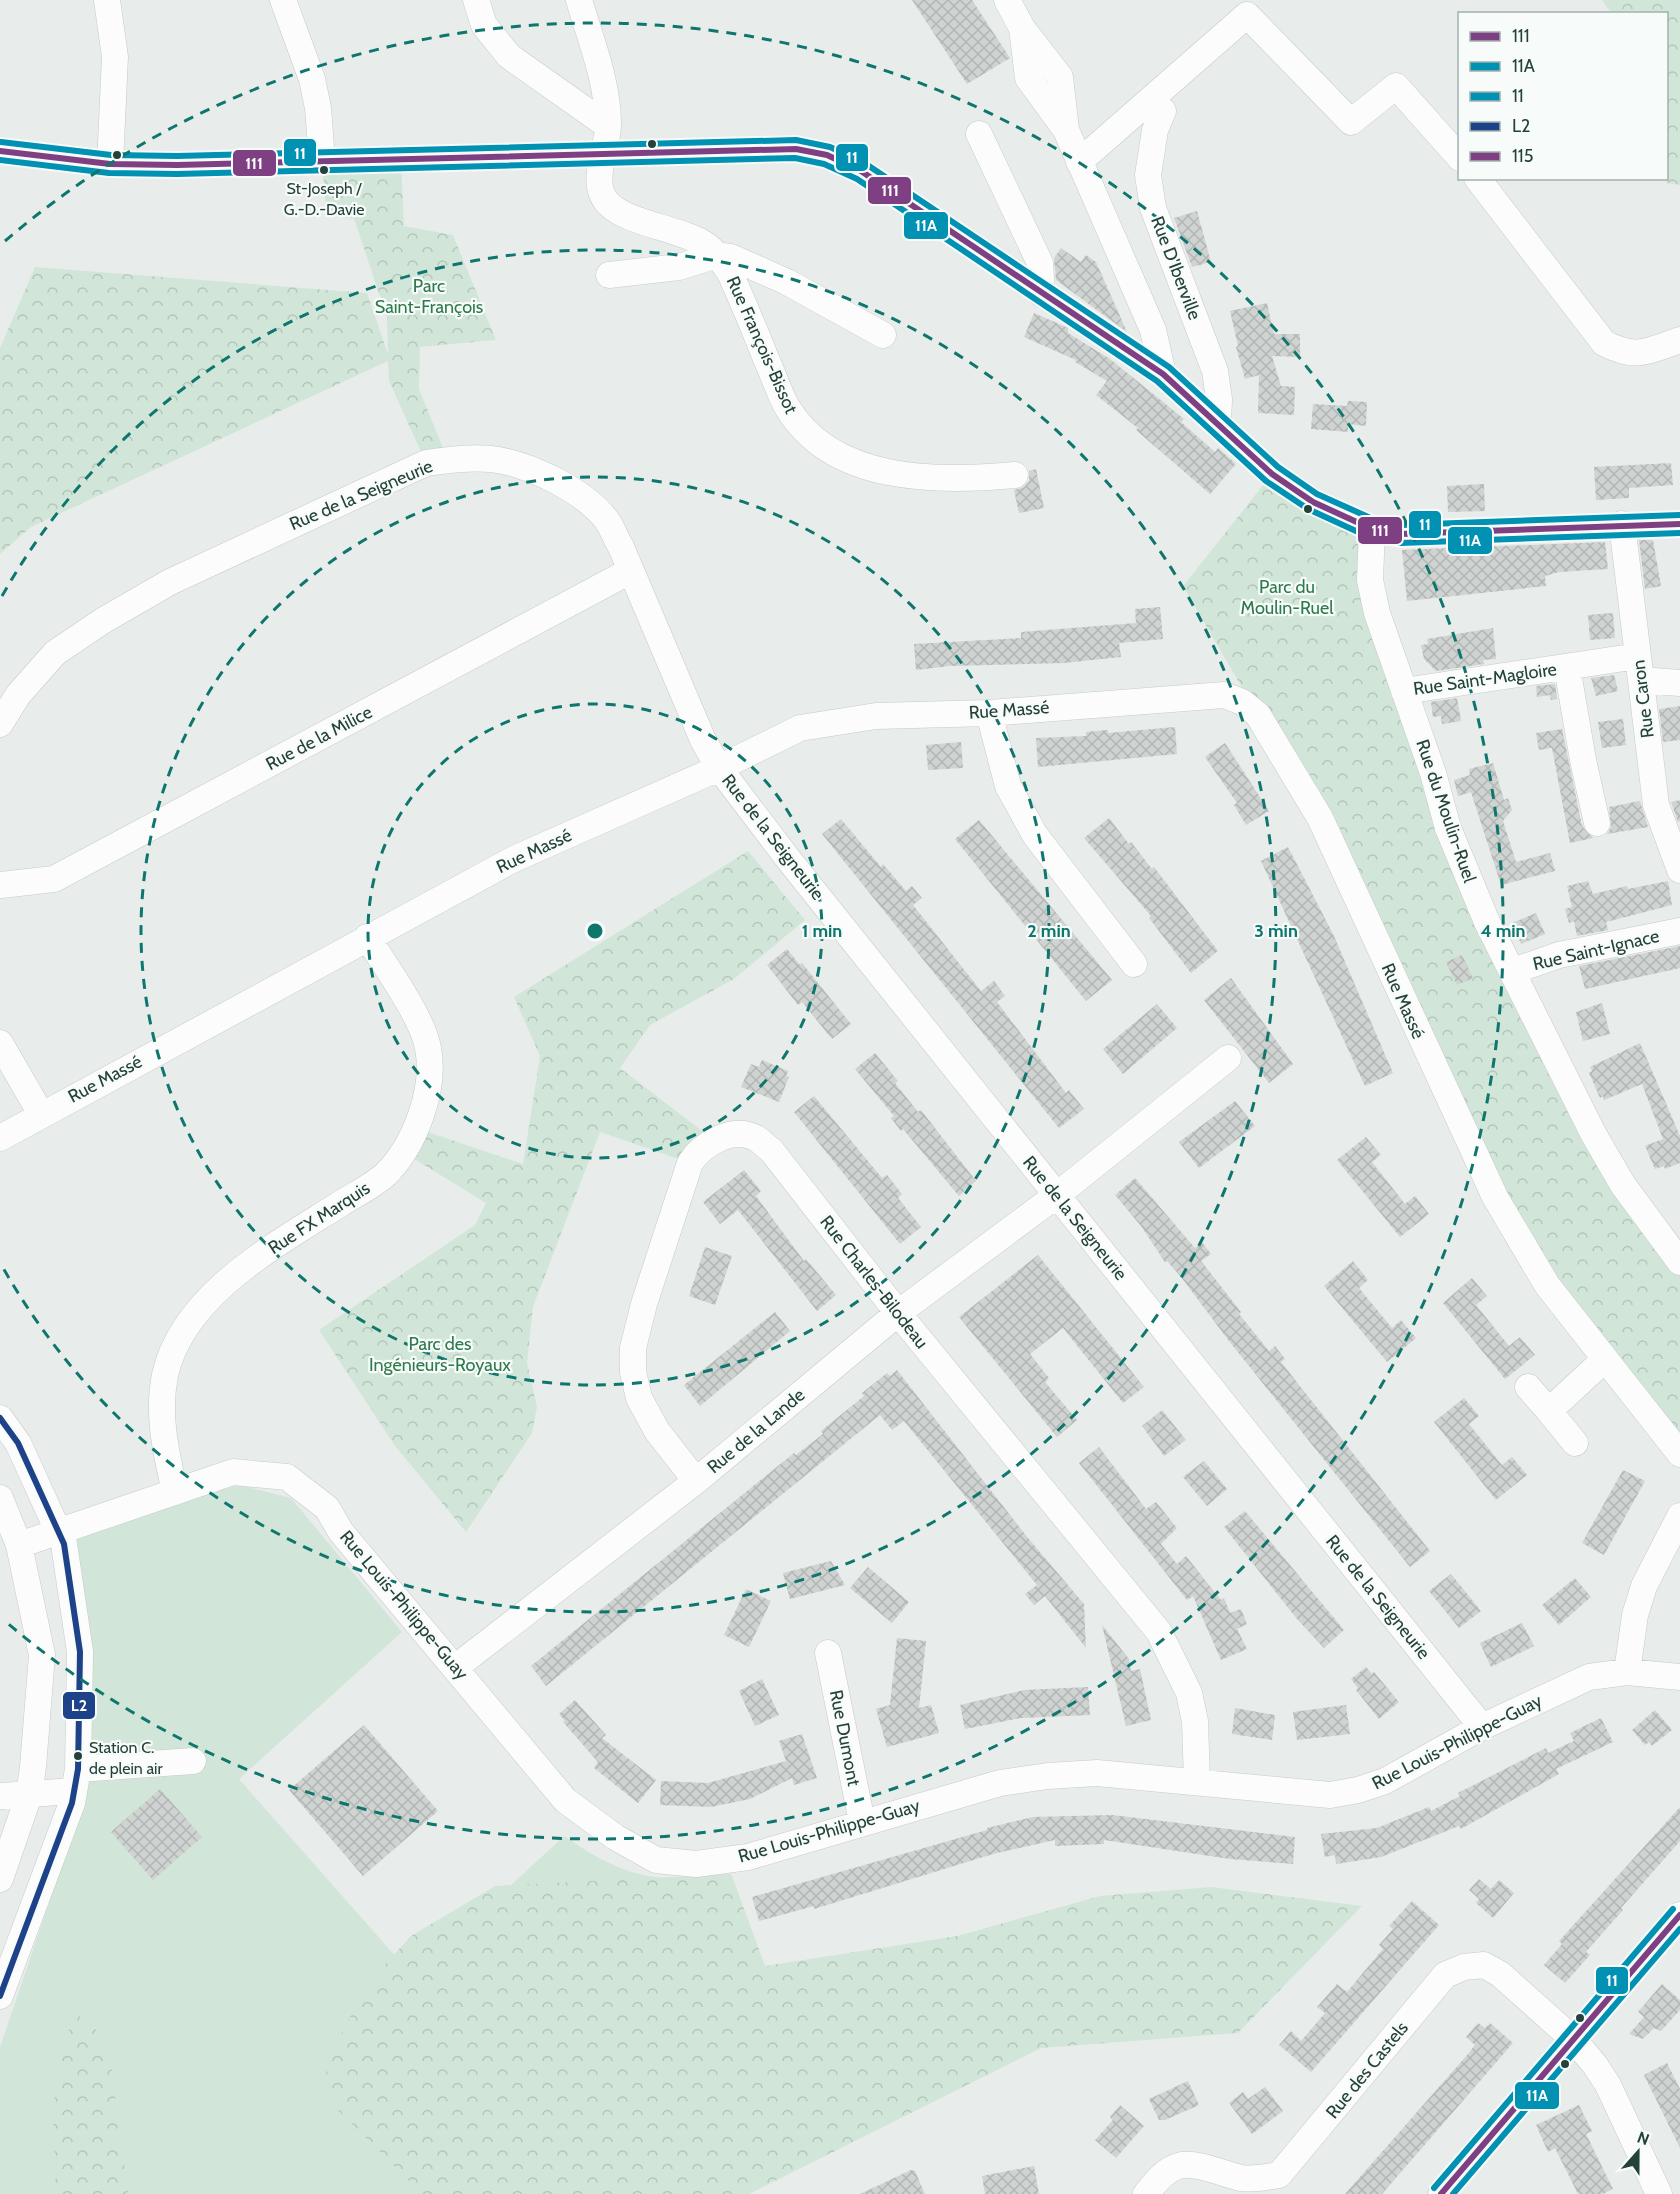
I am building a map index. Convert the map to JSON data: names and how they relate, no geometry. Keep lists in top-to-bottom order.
{
  "streets": {
    "street": [
      "Rue D'Iberville",
      "Rue François-Bissot",
      "Rue de la Seigneurie",
      "Rue Saint-Magloire",
      "Rue Caron",
      "Rue Massé",
      "Rue de la Milice",
      "Rue du Moulin-Ruel",
      "Rue Saint-Ignace",
      "Rue FX Marquis",
      "Rue Charles-Bilodeau",
      "Rue de la Lande",
      "Rue Louis-Philippe-Guay",
      "Rue Dumont",
      "Rue des Castels"
    ]
  },
  "crossings": [
    ["Rue de la Seigneurie", "Rue Massé"],
    ["Rue de la Seigneurie", "Rue de la Milice"],
    ["Rue de la Seigneurie", "Rue de la Lande"],
    ["Rue de la Seigneurie", "Rue Louis-Philippe-Guay"],
    ["Rue Saint-Magloire", "Rue Caron"],
    ["Rue Saint-Magloire", "Rue du Moulin-Ruel"],
    ["Rue Massé", "Rue FX Marquis"],
    ["Rue du Moulin-Ruel", "Rue Saint-Ignace"],
    ["Rue FX Marquis", "Rue Louis-Philippe-Guay"],
    ["Rue Charles-Bilodeau", "Rue de la Lande"],
    ["Rue Charles-Bilodeau", "Rue Louis-Philippe-Guay"],
    ["Rue de la Lande", "Rue Louis-Philippe-Guay"],
    ["Rue Louis-Philippe-Guay", "Rue Dumont"]
  ],
  "parks": ["Parc Saint-François", "Parc du Moulin-Ruel", "Parc des Ingénieurs-Royaux"],
  "places": ["St-Joseph / G.-D.-Davie", "Station C. de plein air"],
  "lines": [
    "transit line 11",
    "transit line 111",
    "transit line 11A",
    "transit line L2",
    "transit line 115"
  ],
  "legend": [
    "111",
    "11A",
    "11",
    "L2",
    "115"
  ],
  "north": "top",
  "rings": [
    "1 min",
    "2 min",
    "3 min",
    "4 min"
  ]
}
